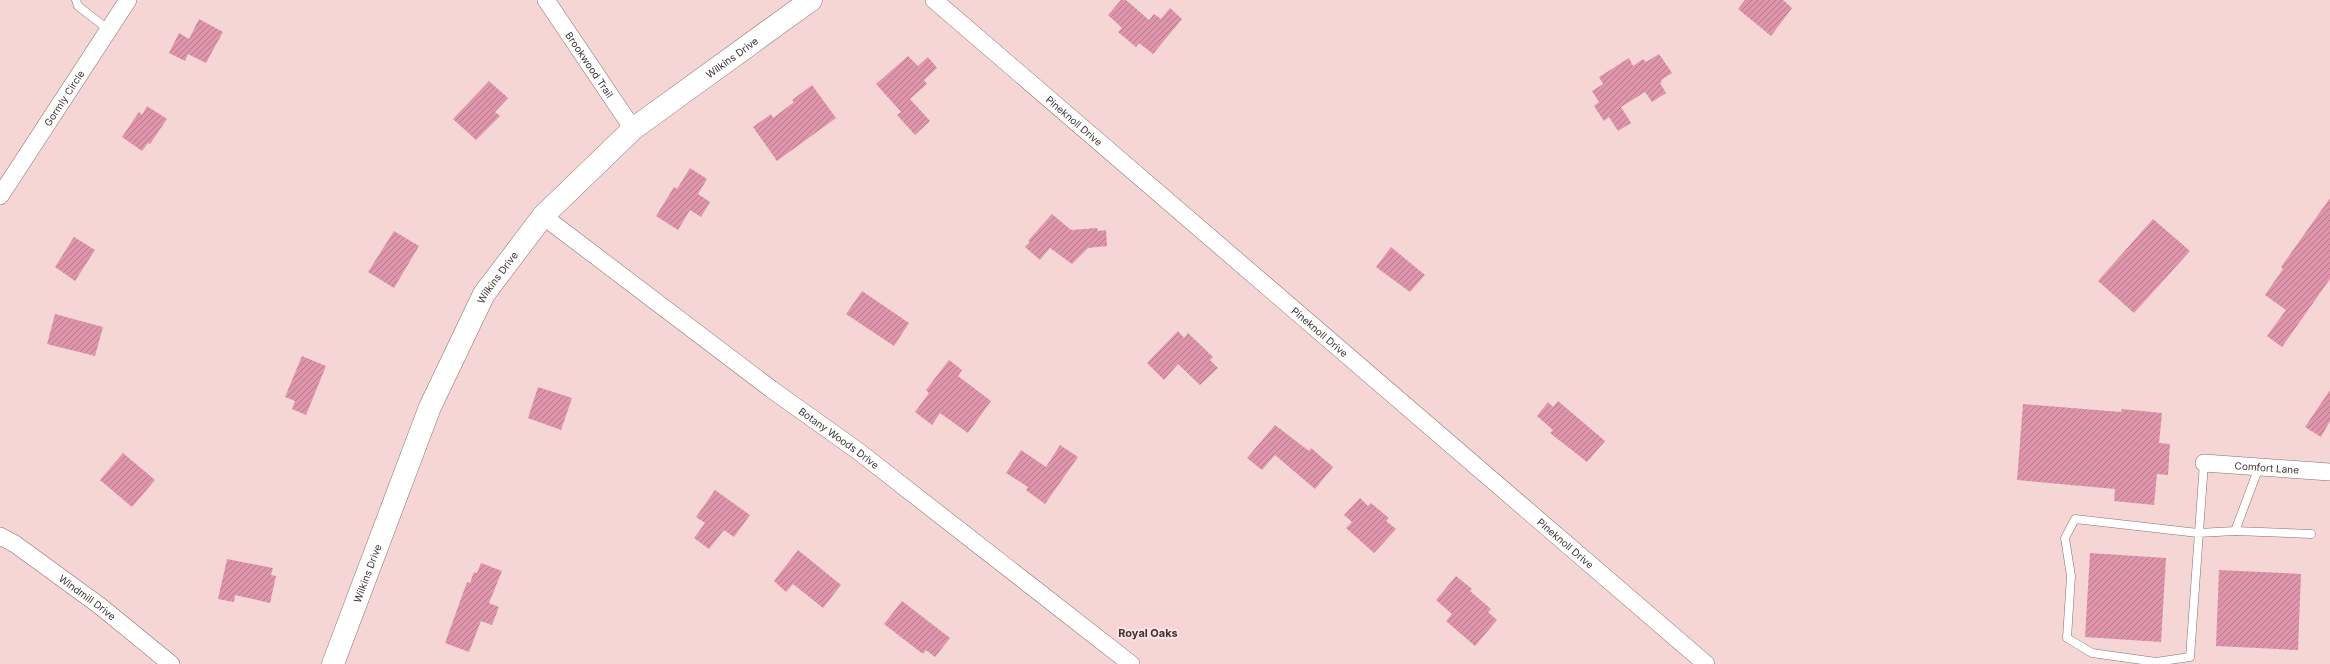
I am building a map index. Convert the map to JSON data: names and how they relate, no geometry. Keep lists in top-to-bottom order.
{
  "streets": {
    "street": [
      "Wilkins Drive",
      "Brookwood Trail",
      "Gormly Circle",
      "Pineknoll Drive",
      "Botany Woods Drive",
      "Comfort Lane",
      "Windmill Drive"
    ]
  },
  "crossings": [
    ["Wilkins Drive", "Brookwood Trail"],
    ["Wilkins Drive", "Botany Woods Drive"]
  ],
  "districts": ["Royal Oaks"]
}
